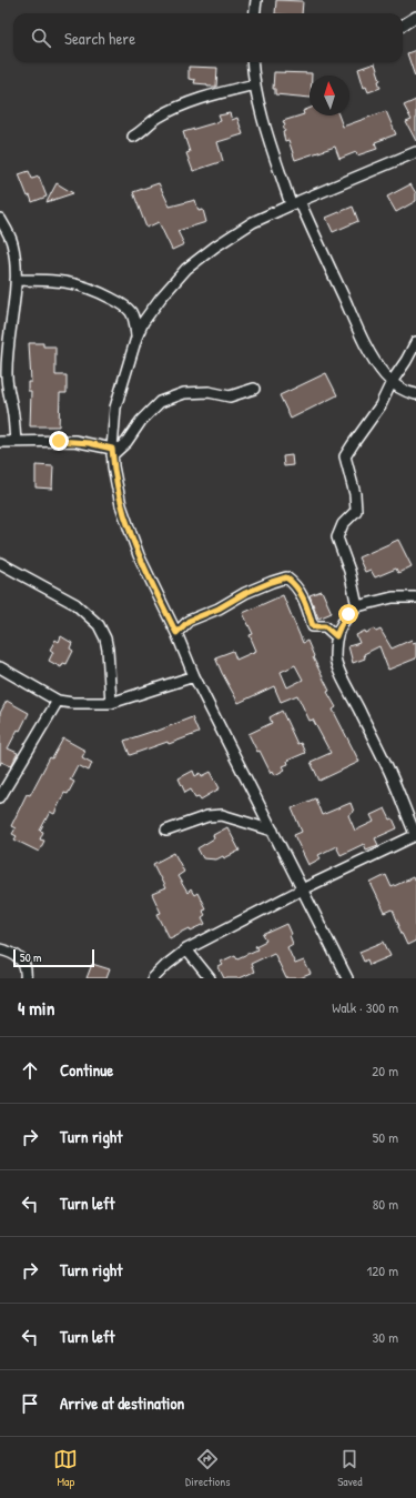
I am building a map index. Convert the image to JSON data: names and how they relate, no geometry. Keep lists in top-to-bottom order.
{
  "scale_bar": "50 m",
  "north": "top",
  "page": {
    "search": "Search here",
    "scale": "50 m",
    "heading": ["4 min", "Walk · 300 m"],
    "list": [
      ["Continue", "20 m"],
      ["Turn right", "50 m"],
      ["Turn left", "80 m"],
      ["Turn right", "120 m"],
      ["Turn left", "30 m"],
      "Arrive at destination"
    ],
    "nav": ["Map", "Directions", "Saved"]
  }
}
